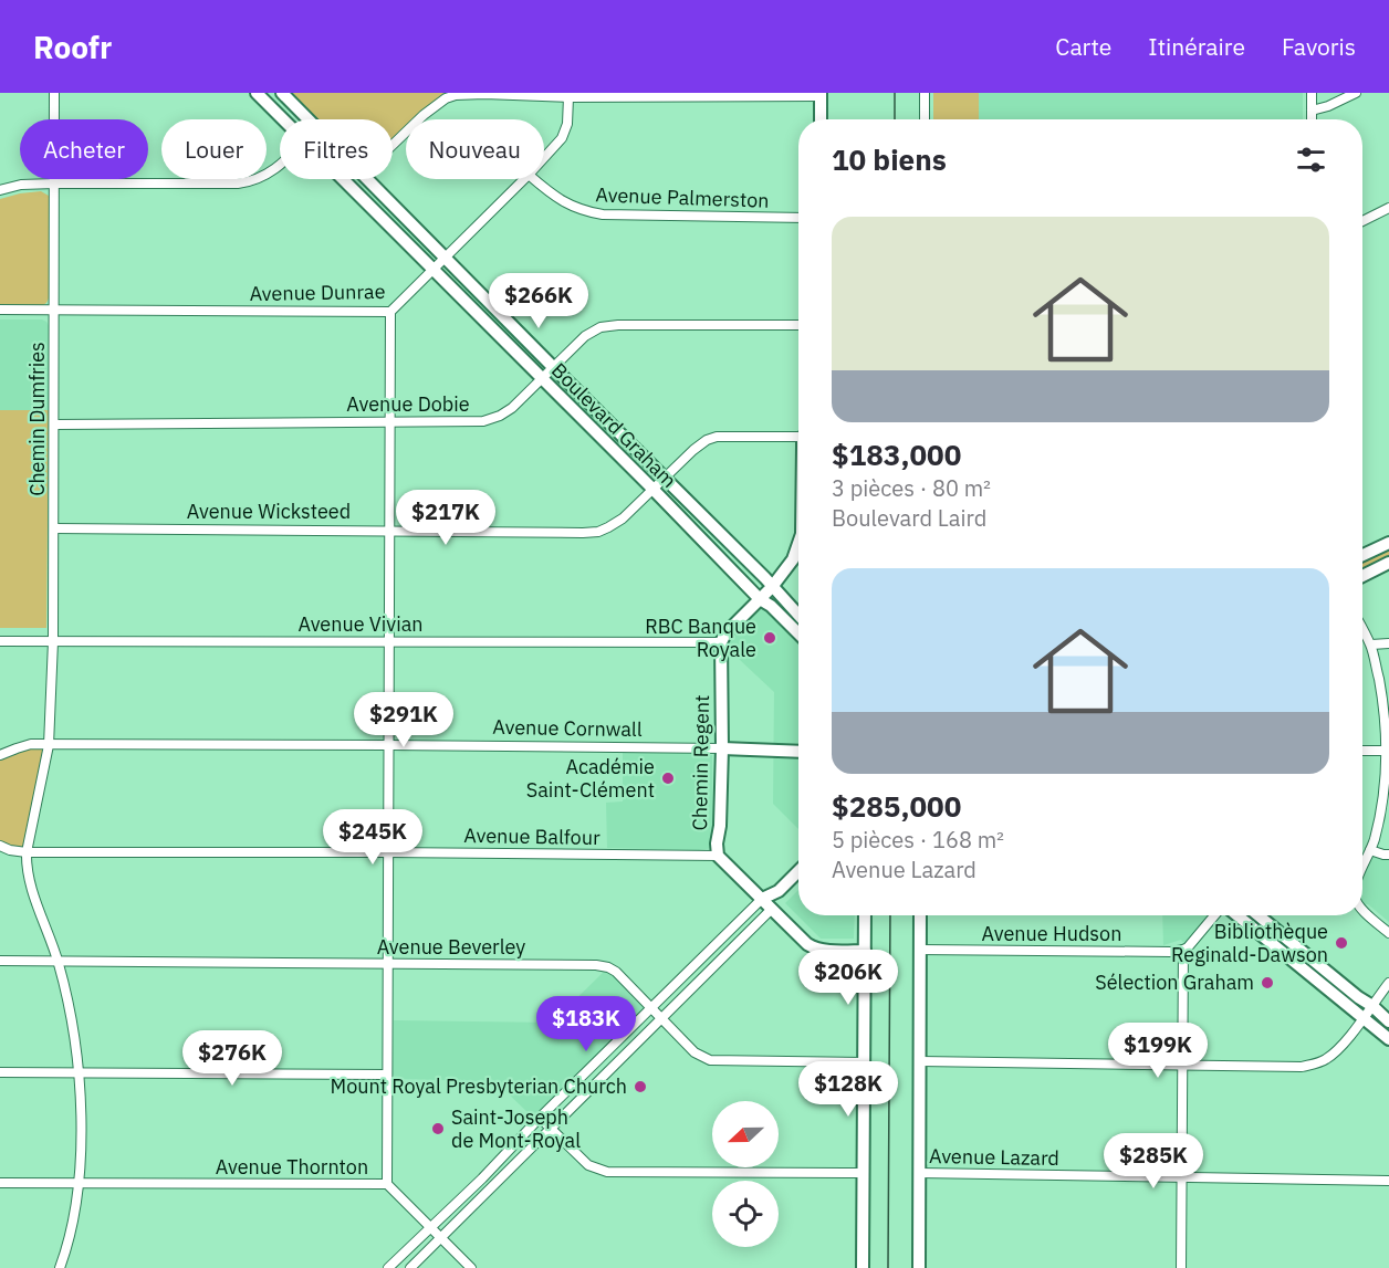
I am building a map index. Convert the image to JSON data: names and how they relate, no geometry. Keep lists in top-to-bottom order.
{
  "streets": {
    "street": [
      "Avenue Palmerston",
      "Avenue Dunrae",
      "Avenue Dobie",
      "Chemin Dumfries",
      "Boulevard Graham",
      "Avenue Wicksteed",
      "Avenue Vivian",
      "Avenue Cornwall",
      "Chemin Regent",
      "Avenue Balfour",
      "Avenue Hudson",
      "Avenue Beverley",
      "Avenue Lazard",
      "Avenue Thornton"
    ]
  },
  "crossings": [
    ["Avenue Dunrae", "Chemin Dumfries"],
    ["Avenue Dunrae", "Boulevard Graham"],
    ["Avenue Dobie", "Chemin Dumfries"],
    ["Avenue Dobie", "Boulevard Graham"],
    ["Chemin Dumfries", "Avenue Wicksteed"],
    ["Chemin Dumfries", "Avenue Vivian"],
    ["Chemin Dumfries", "Avenue Cornwall"],
    ["Chemin Dumfries", "Avenue Balfour"],
    ["Chemin Dumfries", "Avenue Beverley"],
    ["Chemin Dumfries", "Avenue Thornton"],
    ["Boulevard Graham", "Avenue Wicksteed"],
    ["Avenue Vivian", "Chemin Regent"],
    ["Avenue Cornwall", "Chemin Regent"],
    ["Chemin Regent", "Avenue Balfour"]
  ],
  "places": [
    "RBC Banque Royale",
    "Académie Saint-Clément",
    "Bibliothèque Reginald-Dawson",
    "Sélection Graham",
    "Mount Royal Presbyterian Church",
    "Saint-Joseph de Mont-Royal"
  ],
  "north": "left",
  "page": {
    "header": "Roofr",
    "nav": ["Carte", "Itinéraire", "Favoris"],
    "chip": [
      "Acheter",
      "Louer",
      "Filtres",
      "Nouveau"
    ],
    "heading": "10 biens",
    "list": [
      {
        "name": "$183,000",
        "note": "3 pièces · 80 m² · Boulevard Laird"
      },
      {
        "name": "$285,000",
        "note": "5 pièces · 168 m² · Avenue Lazard"
      }
    ],
    "price": [
      "$266K",
      "$217K",
      "$291K",
      "$245K",
      "$206K",
      "$183K",
      "$199K",
      "$276K",
      "$128K",
      "$285K"
    ]
  }
}
